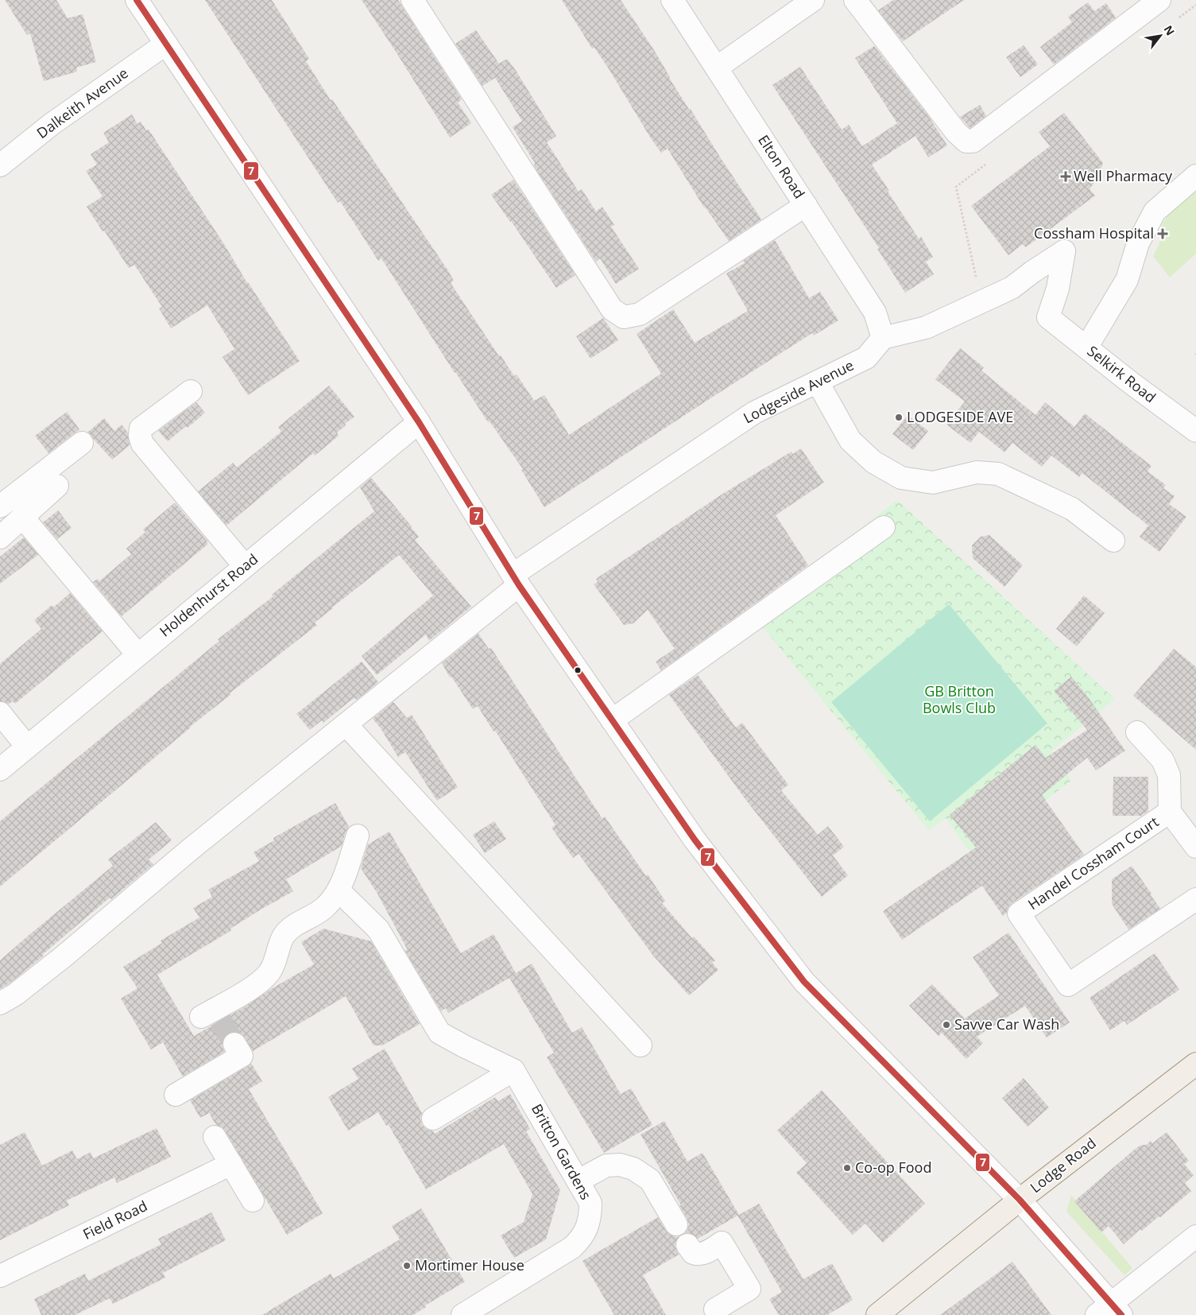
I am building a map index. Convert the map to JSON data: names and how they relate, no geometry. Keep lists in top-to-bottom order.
{
  "streets": {
    "main road": ["Lodge Road"],
    "street": [
      "Dalkeith Avenue",
      "Elton Road",
      "Selkirk Road",
      "Lodgeside Avenue",
      "Holdenhurst Road",
      "Handel Cossham Court",
      "Britton Gardens",
      "Field Road"
    ]
  },
  "crossings": [
    ["Elton Road", "Lodgeside Avenue"]
  ],
  "parks": ["GB Britton Bowls Club"],
  "places": {
    "health": ["Well Pharmacy", "Cossham Hospital"],
    "other": [
      "LODGESIDE AVE",
      "Savve Car Wash",
      "Co-op Food",
      "Mortimer House"
    ]
  },
  "lines": ["transit line 7"],
  "north": "top right"
}
